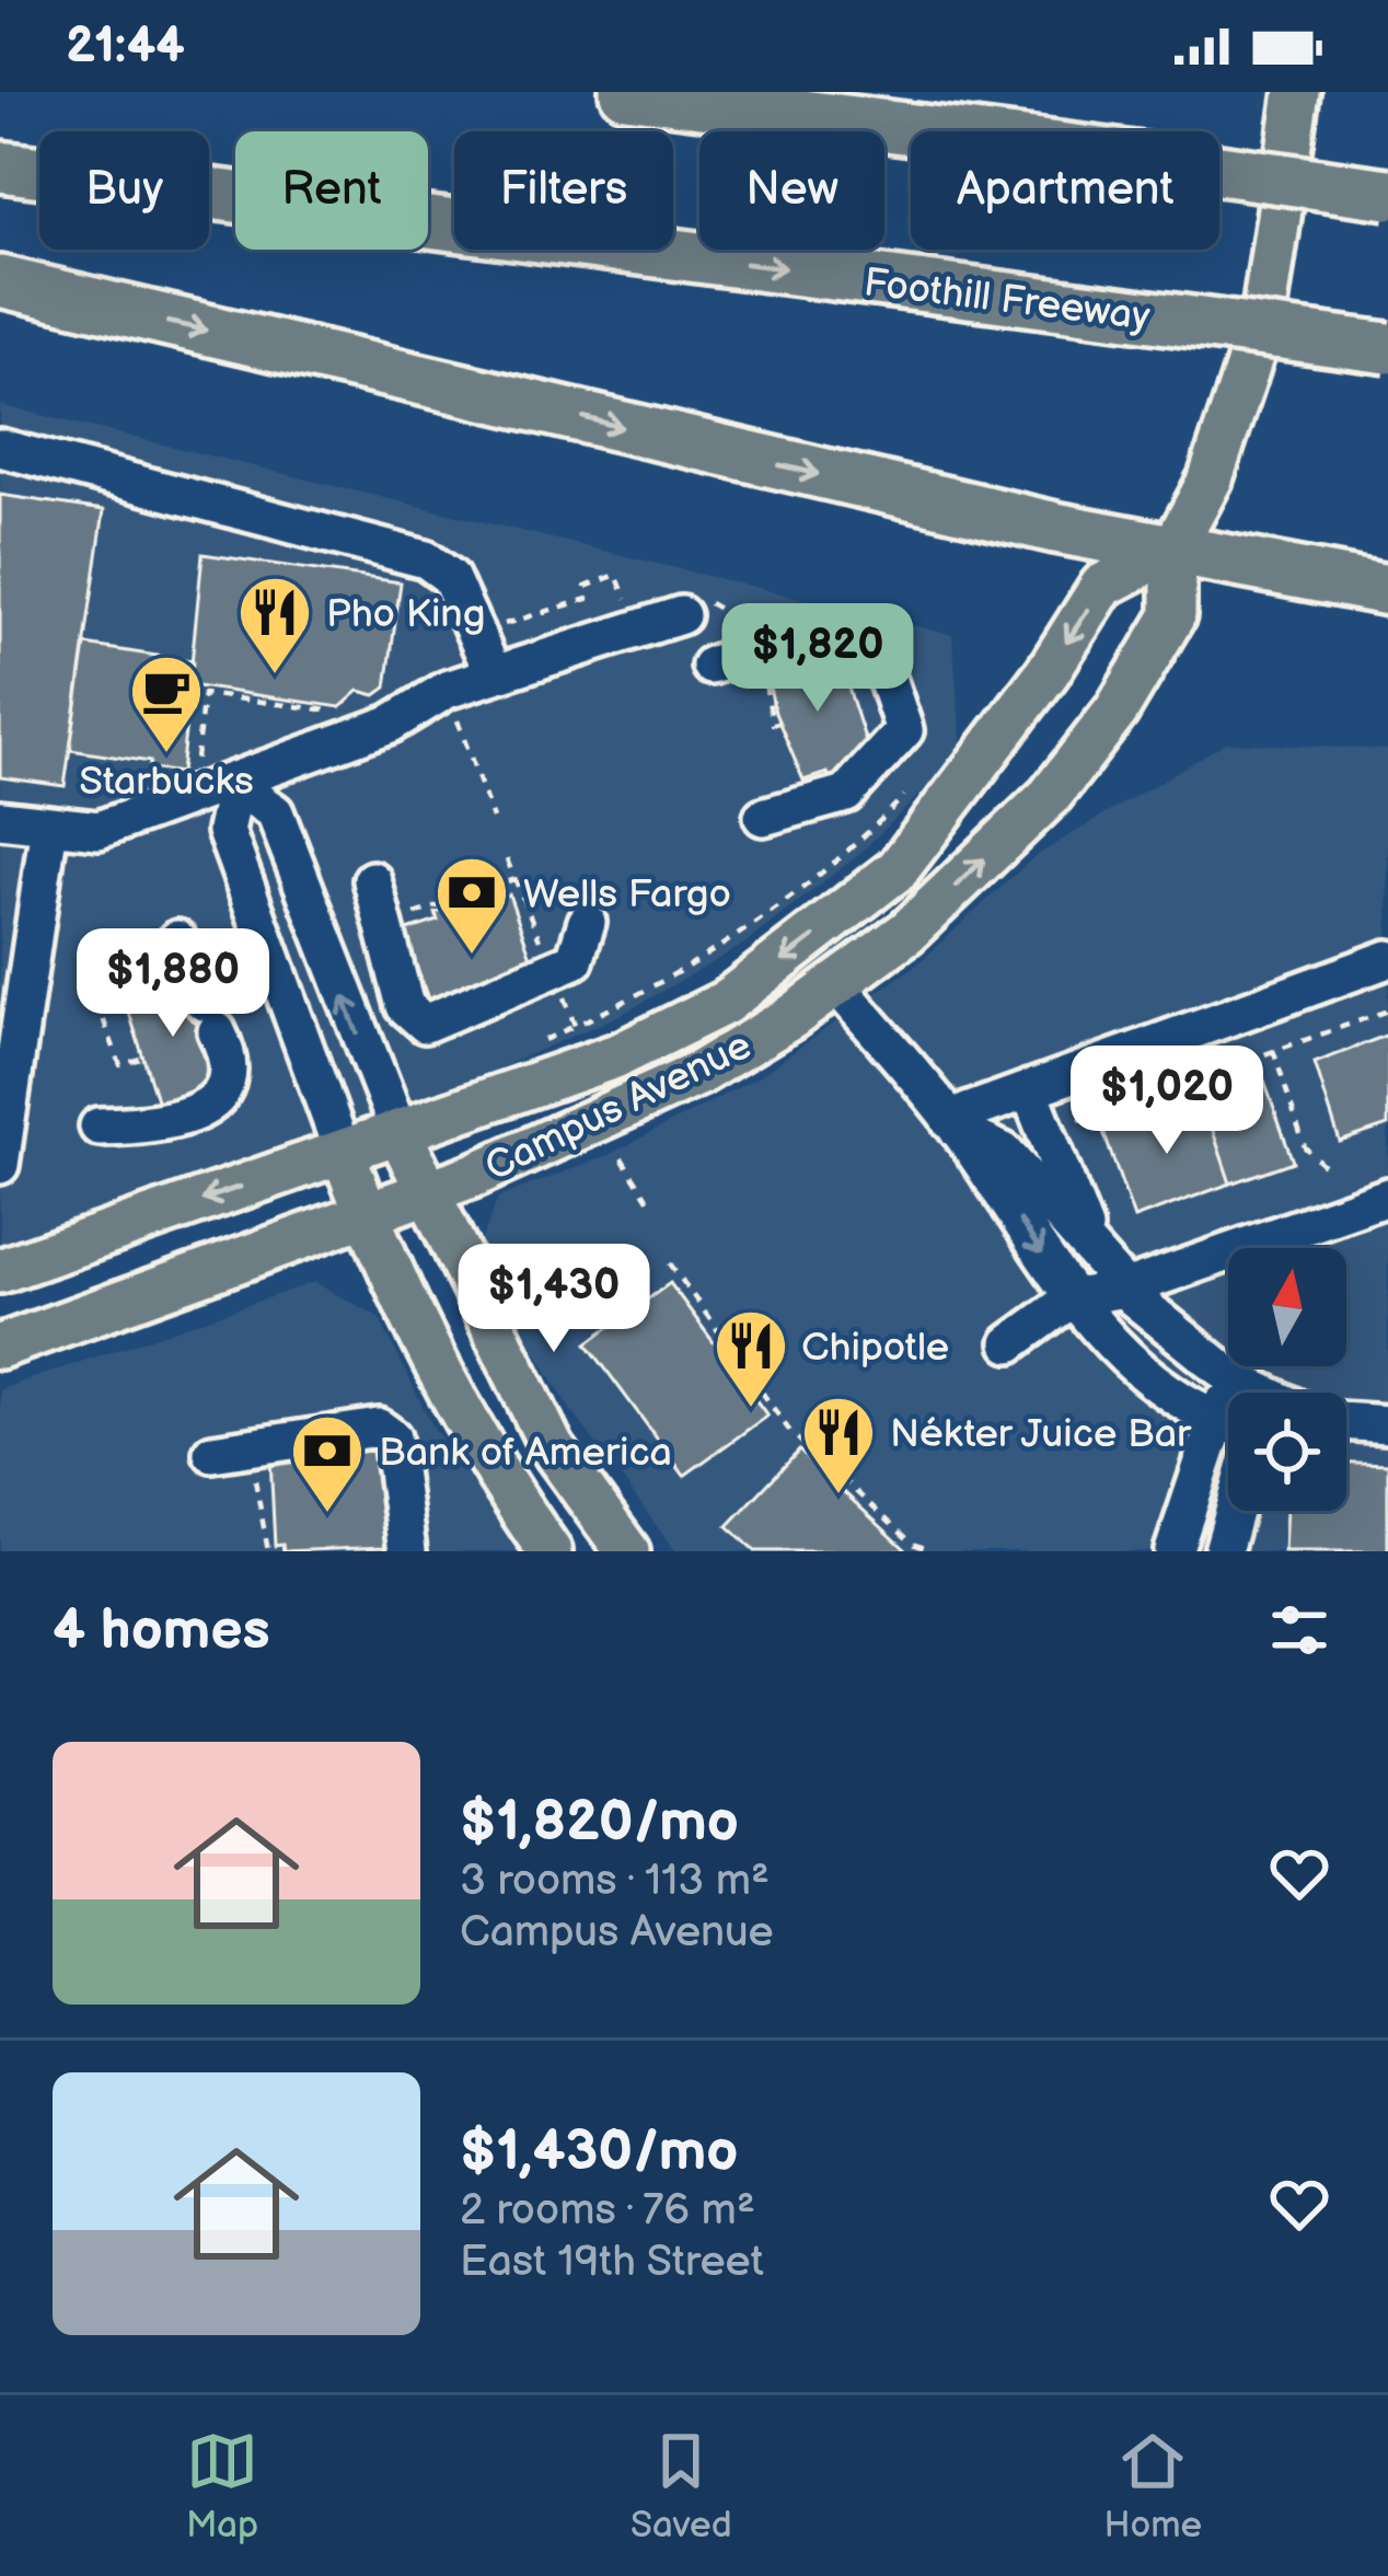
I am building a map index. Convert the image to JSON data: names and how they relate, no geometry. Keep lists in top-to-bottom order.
{
  "streets": {
    "highway": ["Foothill Freeway"],
    "main road": ["Campus Avenue"]
  },
  "places": {
    "restaurant": ["Pho King", "Chipotle", "Nékter Juice Bar"],
    "cafe": ["Starbucks"],
    "bank": ["Wells Fargo", "Bank of America"]
  },
  "north": "top",
  "page": {
    "status": "21:44",
    "chip": [
      "Buy",
      "Rent",
      "Filters",
      "New",
      "Apartment"
    ],
    "price": [
      "$1,820",
      "$1,880",
      "$1,020",
      "$1,430"
    ],
    "heading": "4 homes",
    "list": [
      {
        "name": "$1,820/mo",
        "note": "3 rooms · 113 m² · Campus Avenue"
      },
      {
        "name": "$1,430/mo",
        "note": "2 rooms · 76 m² · East 19th Street"
      }
    ],
    "tabs": ["Map", "Saved", "Home"]
  }
}
